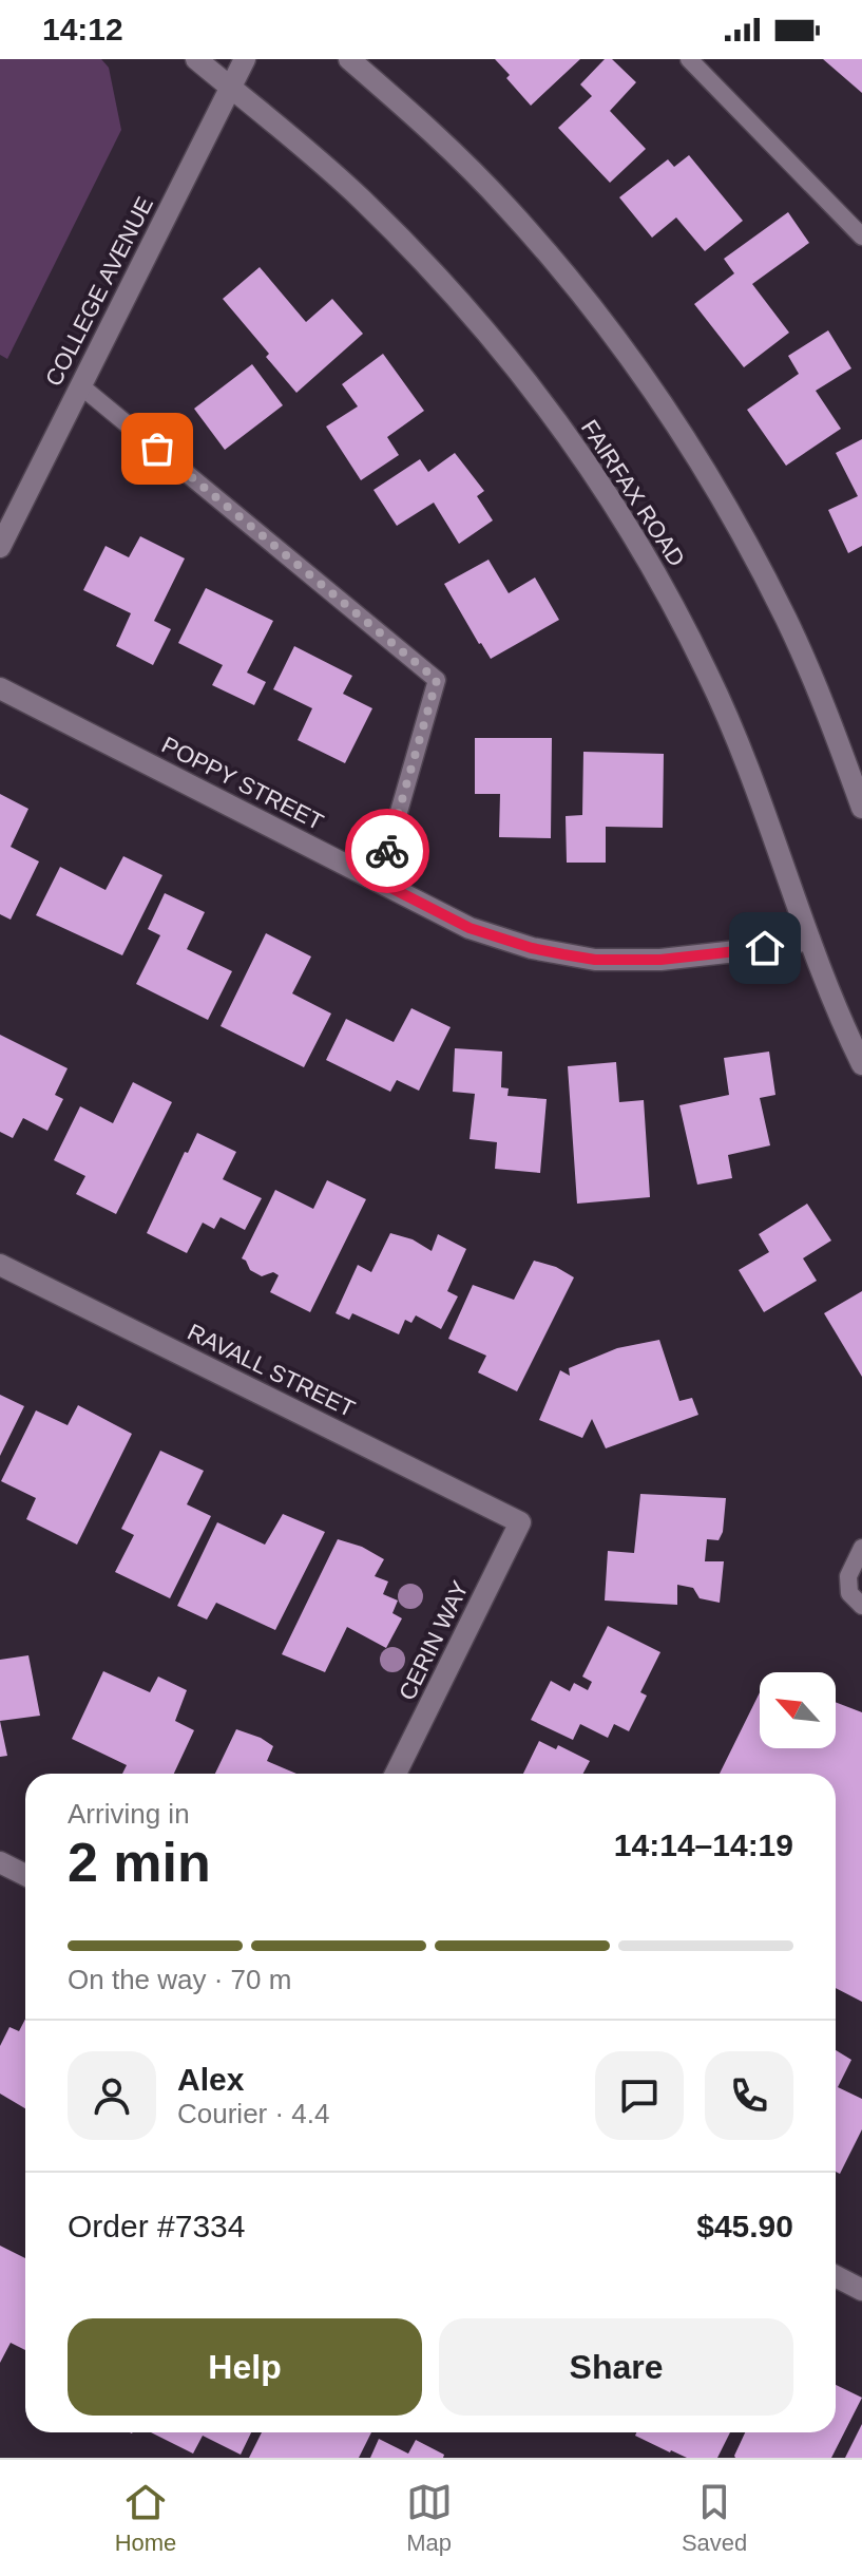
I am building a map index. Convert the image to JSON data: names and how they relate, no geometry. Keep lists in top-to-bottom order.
{
  "streets": {
    "street": [
      "COLLEGE AVENUE",
      "FAIRFAX ROAD",
      "POPPY STREET",
      "RAVALL STREET",
      "CERIN WAY"
    ]
  },
  "crossings": [
    ["COLLEGE AVENUE", "FAIRFAX ROAD"],
    ["FAIRFAX ROAD", "POPPY STREET"],
    ["RAVALL STREET", "CERIN WAY"]
  ],
  "north": "top left",
  "page": {
    "status": "14:12",
    "heading": ["2 min", "Arriving in", "14:14–14:19"],
    "panel": [
      "Alex",
      "Courier · 4.4",
      "Order #7334",
      "$45.90"
    ],
    "bar": "On the way · 70 m",
    "buttons": ["Help", "Share"],
    "tabs": ["Home", "Map", "Saved"]
  }
}
